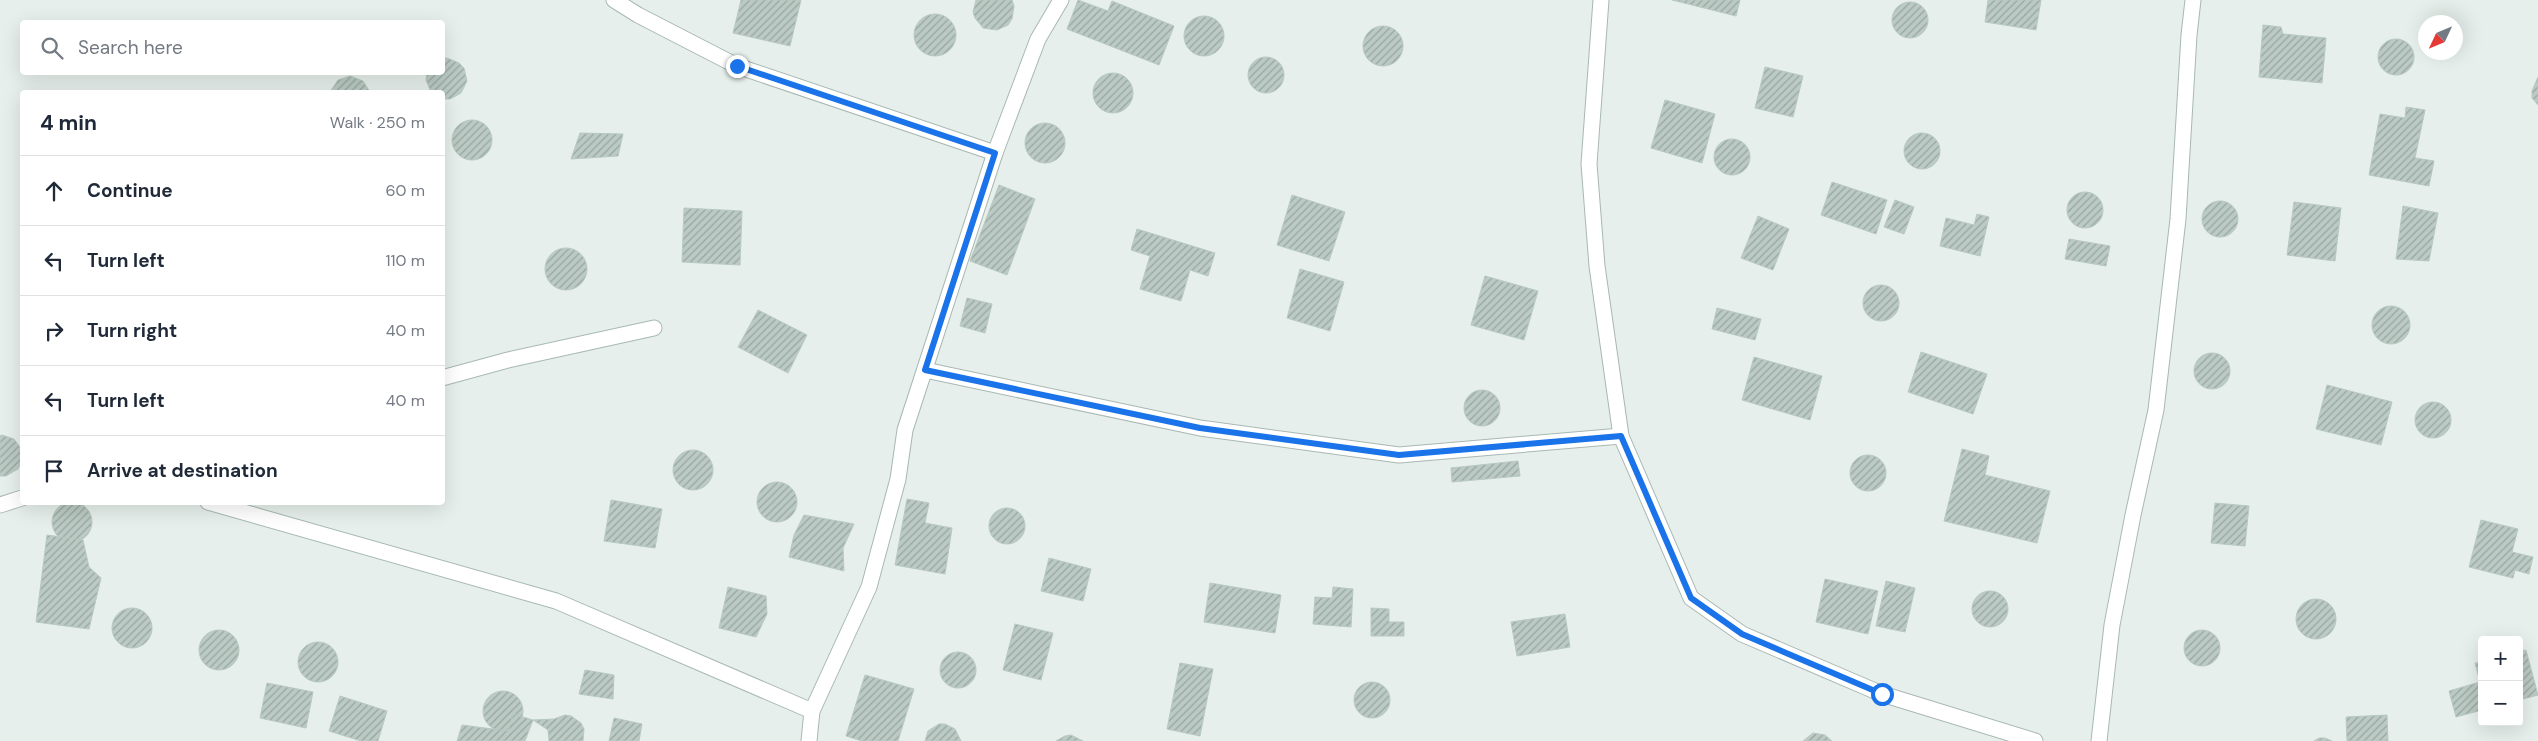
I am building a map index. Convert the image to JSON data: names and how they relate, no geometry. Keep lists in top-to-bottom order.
{
  "north": "bottom left",
  "page": {
    "search": "Search here",
    "heading": ["4 min", "Walk · 250 m"],
    "list": [
      ["Continue", "60 m"],
      ["Turn left", "110 m"],
      ["Turn right", "40 m"],
      ["Turn left", "40 m"],
      "Arrive at destination"
    ],
    "map_buttons": ["+", "−"]
  }
}
